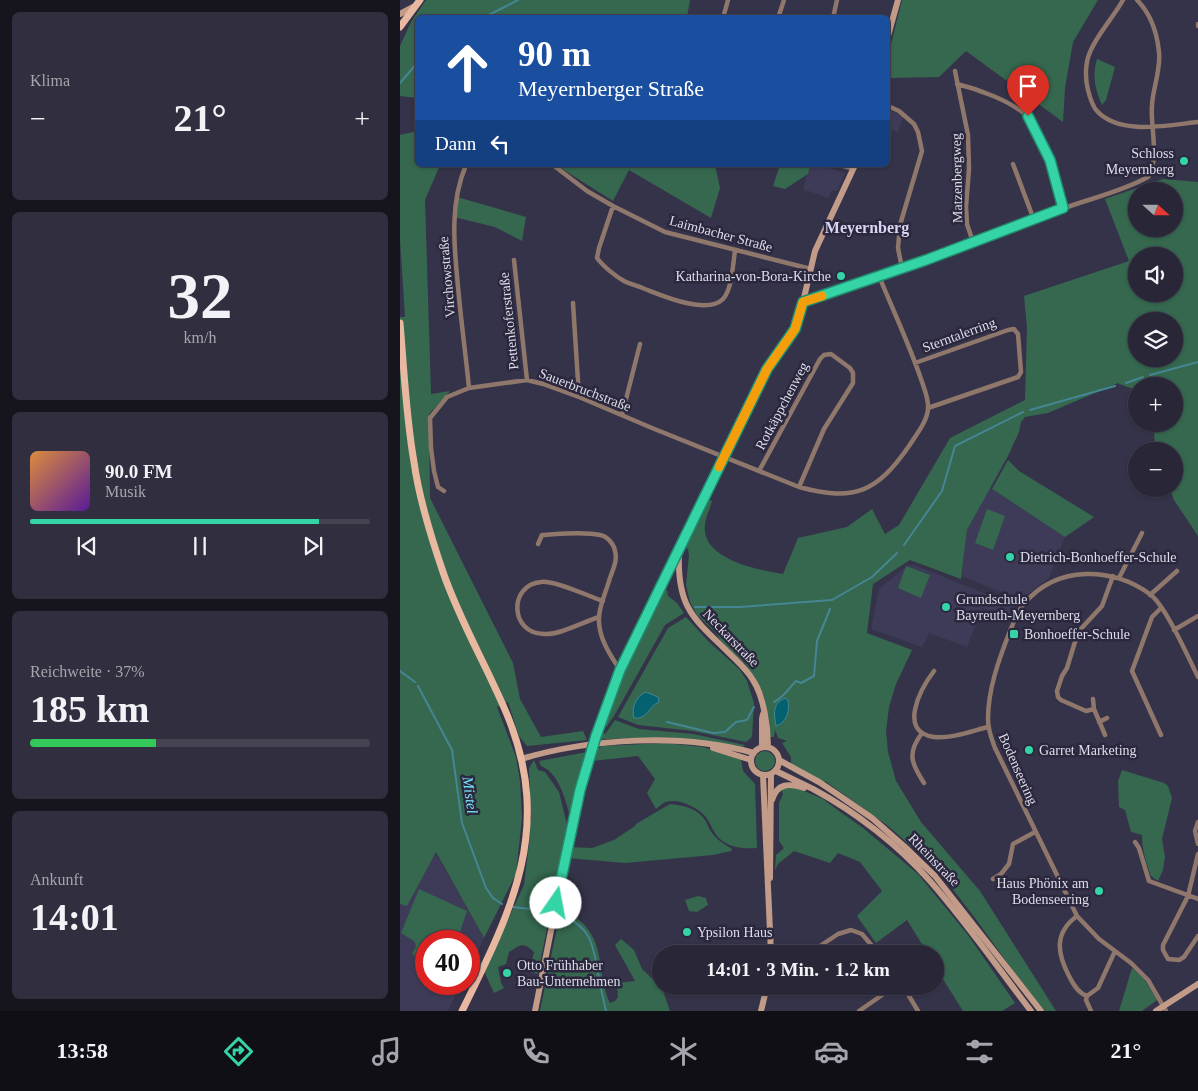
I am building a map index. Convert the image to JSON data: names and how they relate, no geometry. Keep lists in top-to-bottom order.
{
  "streets": {
    "street": [
      "Matzenbergweg",
      "Laimbacher Straße",
      "Virchowstraße",
      "Pettenkoferstraße",
      "Sterntalerring",
      "Sauerbruchstraße",
      "Rotkäppchenweg",
      "Neckarstraße",
      "Bodenseering",
      "Rheinstraße"
    ]
  },
  "crossings": [
    ["Virchowstraße", "Sauerbruchstraße"],
    ["Pettenkoferstraße", "Sauerbruchstraße"],
    ["Neckarstraße", "Rheinstraße"]
  ],
  "districts": ["Meyernberg"],
  "water": ["Mistel"],
  "places": {
    "other": [
      "Schloss Meyernberg",
      "Katharina-von-Bora-Kirche",
      "Dietrich-Bonhoeffer-Schule",
      "Grundschule Bayreuth-Meyernberg",
      "Garret Marketing",
      "Haus Phönix am Bodenseering",
      "Ypsilon Haus",
      "Otto Frühhaber Bau-Unternehmen"
    ],
    "transit": ["Bonhoeffer-Schule"]
  },
  "north": "right",
  "page": {
    "tile": [
      "Klima",
      ["32", "km/h"],
      ["Reichweite · 37%", "185 km"],
      ["Ankunft", "14:01"]
    ],
    "turn": ["90 m", "Meyernberger Straße"],
    "heat": ["−", "21°", "+"],
    "then": "Dann",
    "map_buttons": ["+", "−"],
    "song": ["90.0 FM", "Musik"],
    "limit": "40",
    "trip": "14:01 · 3 Min. · 1.2 km",
    "tabs": ["13:58", "21°"]
  }
}
